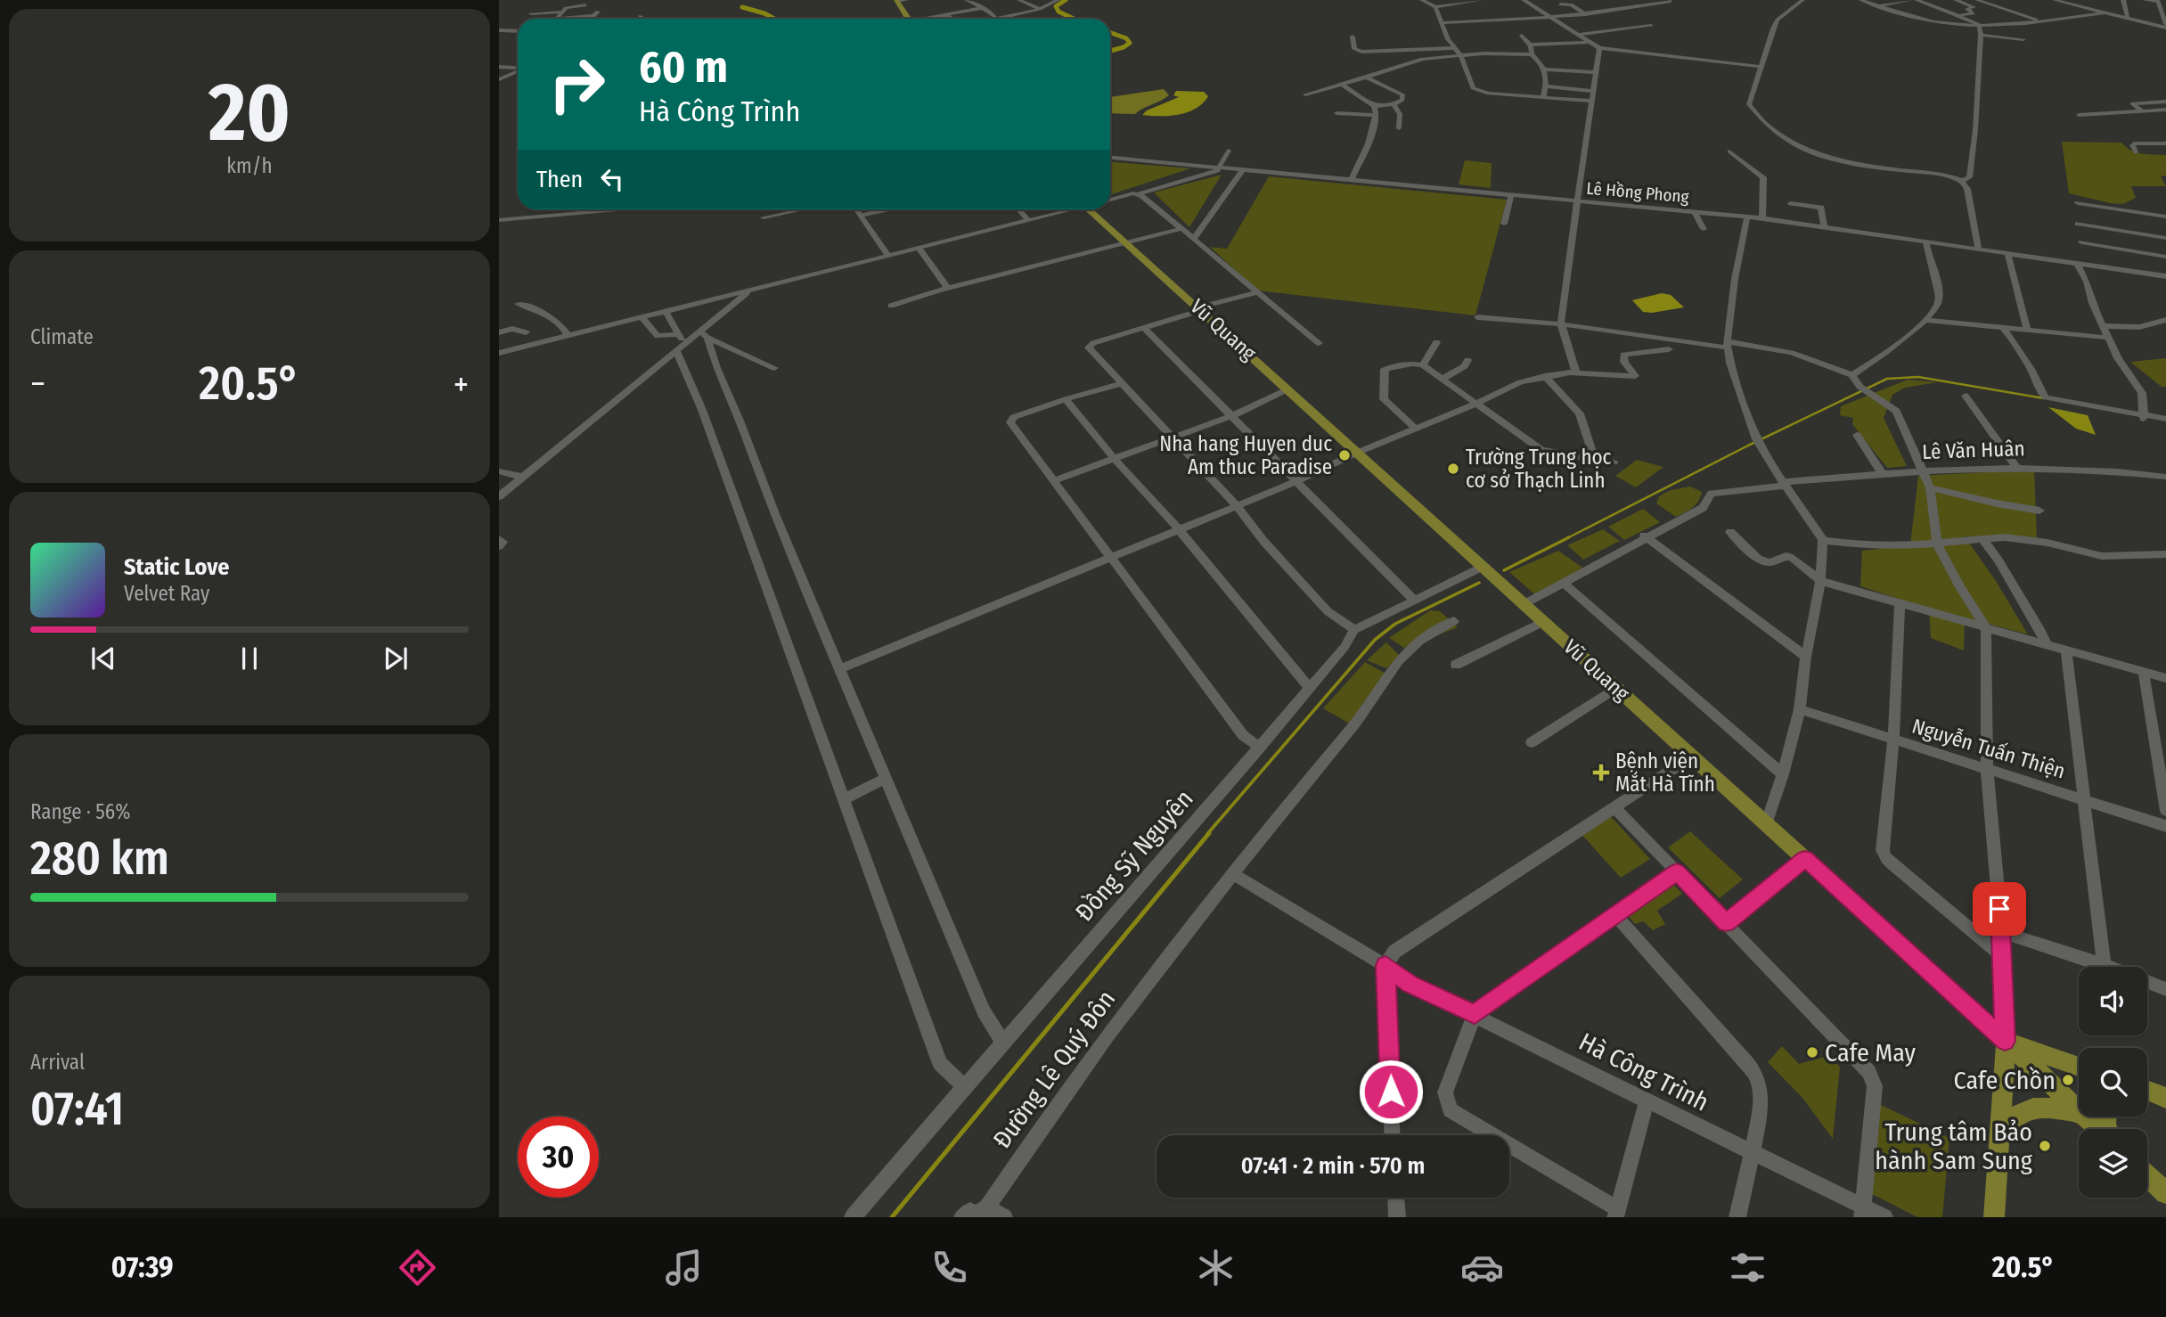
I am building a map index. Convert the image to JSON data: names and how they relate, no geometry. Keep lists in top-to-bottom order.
{
  "streets": {
    "main road": ["Vũ Quang"],
    "street": [
      "Lê Hồng Phong",
      "Lê Văn Huân",
      "Nguyễn Tuấn Thiện",
      "Đồng Sỹ Nguyên",
      "Đường Lê Quý Đôn",
      "Hà Công Trình"
    ]
  },
  "crossings": [
    ["Đường Lê Quý Đôn", "Hà Công Trình"]
  ],
  "places": {
    "other": [
      "Nha hang Huyen duc Am thuc Paradise",
      "Trường Trung học cơ sở Thạch Linh",
      "Cafe May",
      "Cafe Chồn",
      "Trung tâm Bảo hành Sam Sung"
    ],
    "health": ["Bệnh viện Mắt Hà Tĩnh"]
  },
  "page": {
    "tile": [
      ["20", "km/h"],
      "Climate",
      ["Range · 56%", "280 km"],
      ["Arrival", "07:41"]
    ],
    "turn": ["60 m", "Hà Công Trình"],
    "then": "Then",
    "heat": ["−", "20.5°", "+"],
    "song": ["Static Love", "Velvet Ray"],
    "limit": "30",
    "trip": "07:41 · 2 min · 570 m",
    "tabs": ["07:39", "20.5°"]
  }
}
